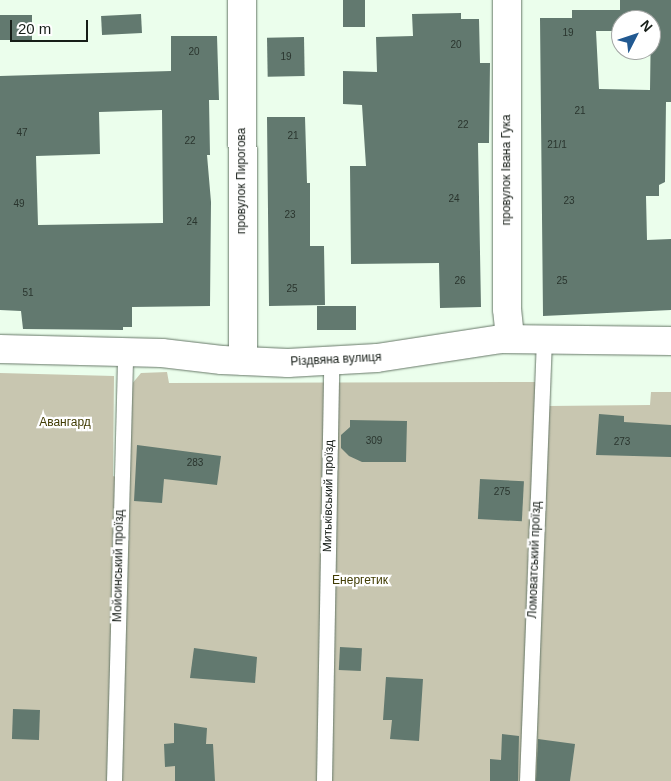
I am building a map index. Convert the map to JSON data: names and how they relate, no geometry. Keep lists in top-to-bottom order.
{
  "streets": {
    "street": ["провулок Івана Гука", "провулок Пирогова", "Різдвяна вулиця"],
    "lane": ["Митьківський проїзд", "Ломоватський проїзд", "Мойсинський проїзд"]
  },
  "crossings": [
    ["провулок Івана Гука", "Різдвяна вулиця"],
    ["провулок Пирогова", "Різдвяна вулиця"],
    ["Різдвяна вулиця", "Митьківський проїзд"],
    ["Різдвяна вулиця", "Ломоватський проїзд"],
    ["Різдвяна вулиця", "Мойсинський проїзд"]
  ],
  "parks": ["Авангард", "Енергетик"],
  "house_numbers": [
    "19",
    "20",
    "20",
    "19",
    "21",
    "22",
    "47",
    "21",
    "22",
    "21/1",
    "24",
    "23",
    "49",
    "23",
    "24",
    "26",
    "25",
    "25",
    "51",
    "309",
    "273",
    "283",
    "275"
  ],
  "scale_bar": "20 m",
  "north": "top right"
}
